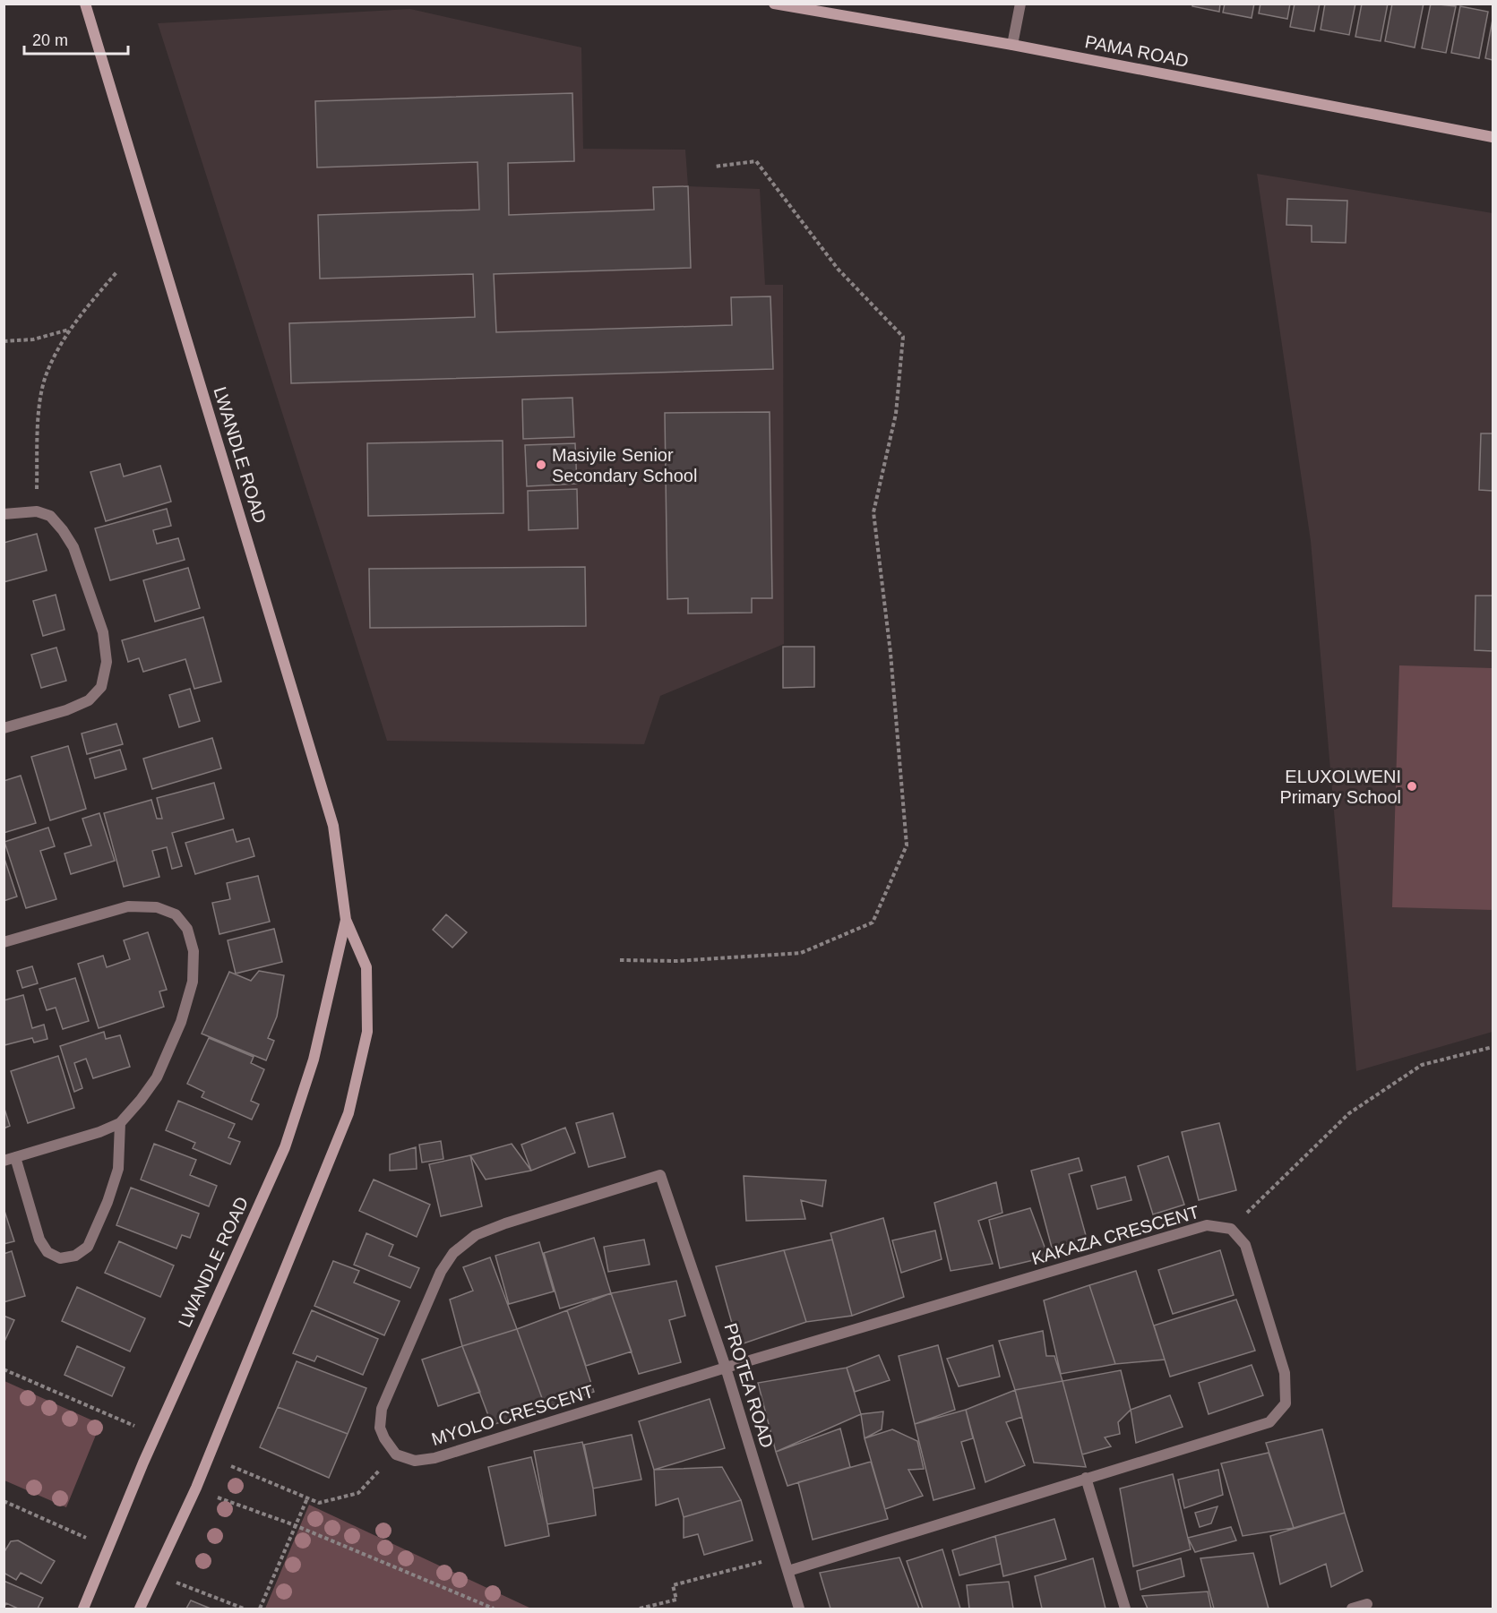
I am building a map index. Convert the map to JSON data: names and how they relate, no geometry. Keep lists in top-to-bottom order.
{
  "streets": {
    "street": [
      "PAMA ROAD",
      "LWANDLE ROAD",
      "KAKAZA CRESCENT",
      "PROTEA ROAD",
      "MYOLO CRESCENT"
    ]
  },
  "crossings": [
    ["KAKAZA CRESCENT", "PROTEA ROAD"],
    ["KAKAZA CRESCENT", "MYOLO CRESCENT"],
    ["PROTEA ROAD", "MYOLO CRESCENT"]
  ],
  "places": ["Masiyile Senior Secondary School", "ELUXOLWENI Primary School"],
  "scale_bar": "20 m"
}
